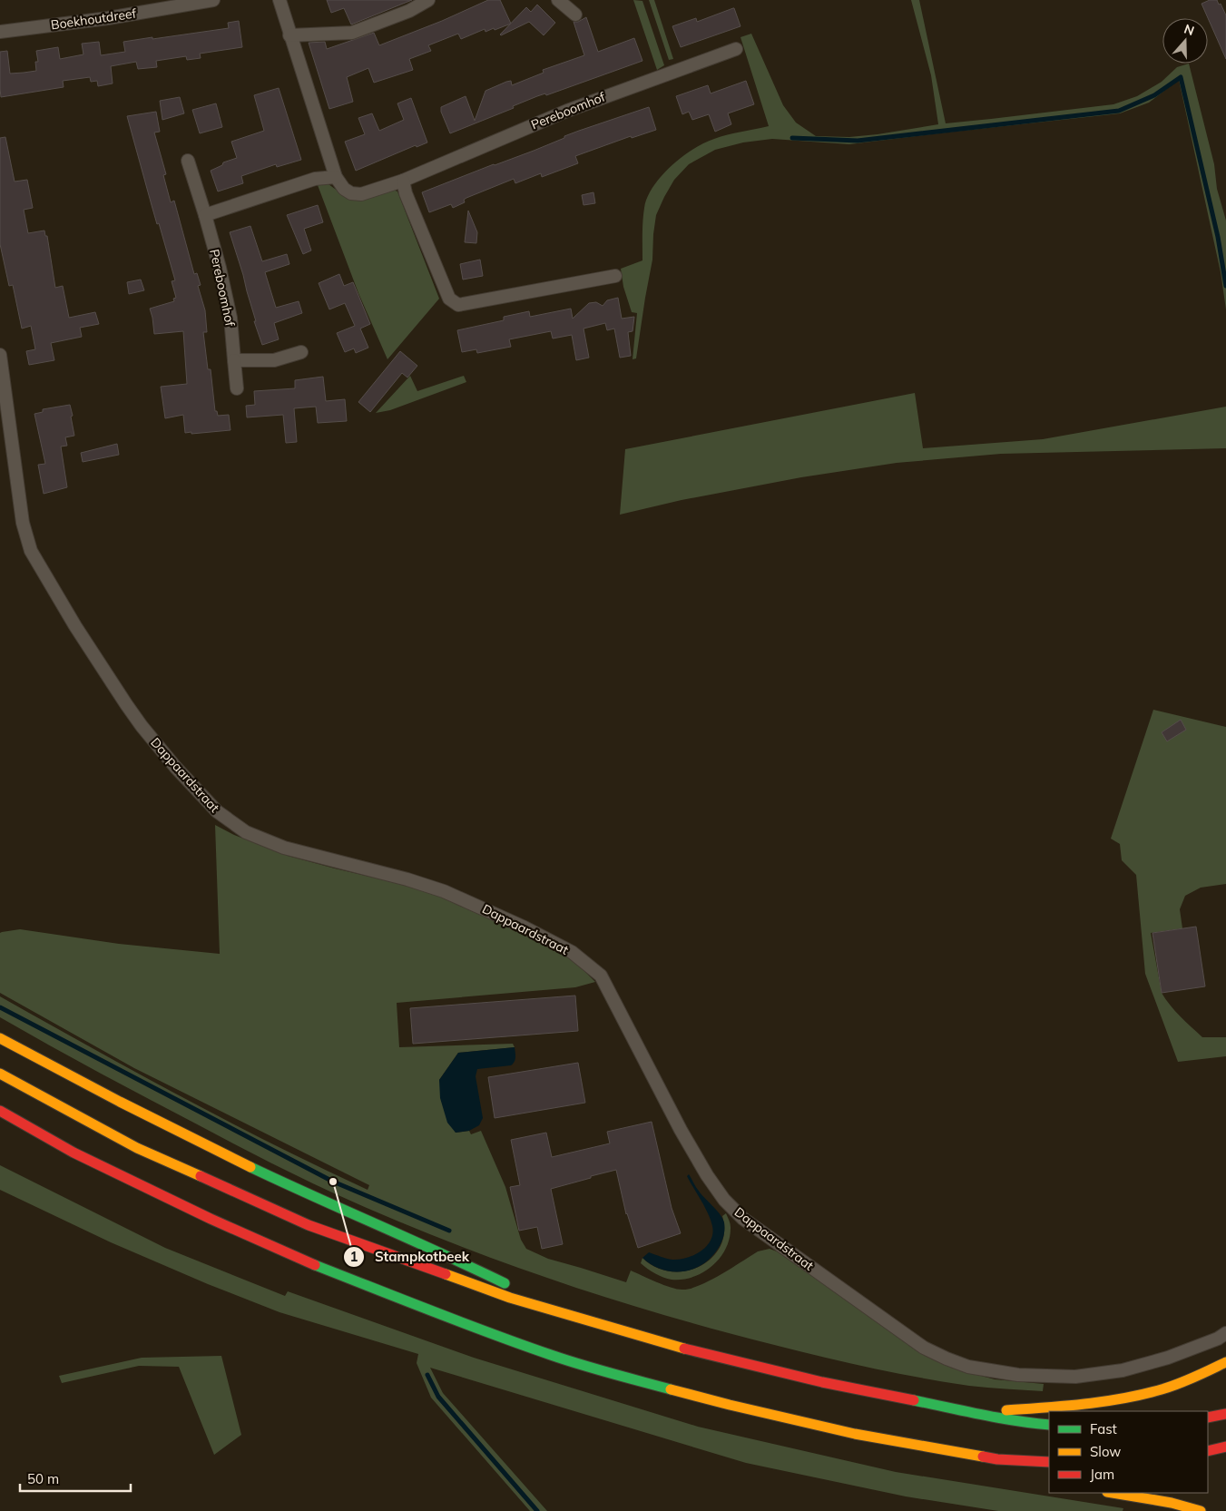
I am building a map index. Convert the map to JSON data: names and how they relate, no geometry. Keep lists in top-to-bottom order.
{
  "streets": {
    "street": ["Boekhoutdreef", "Pereboomhof", "Dappaardstraat"]
  },
  "places": ["Stampkotbeek"],
  "legend": ["Fast", "Slow", "Jam"],
  "scale_bar": "50 m",
  "north": "top"
}
